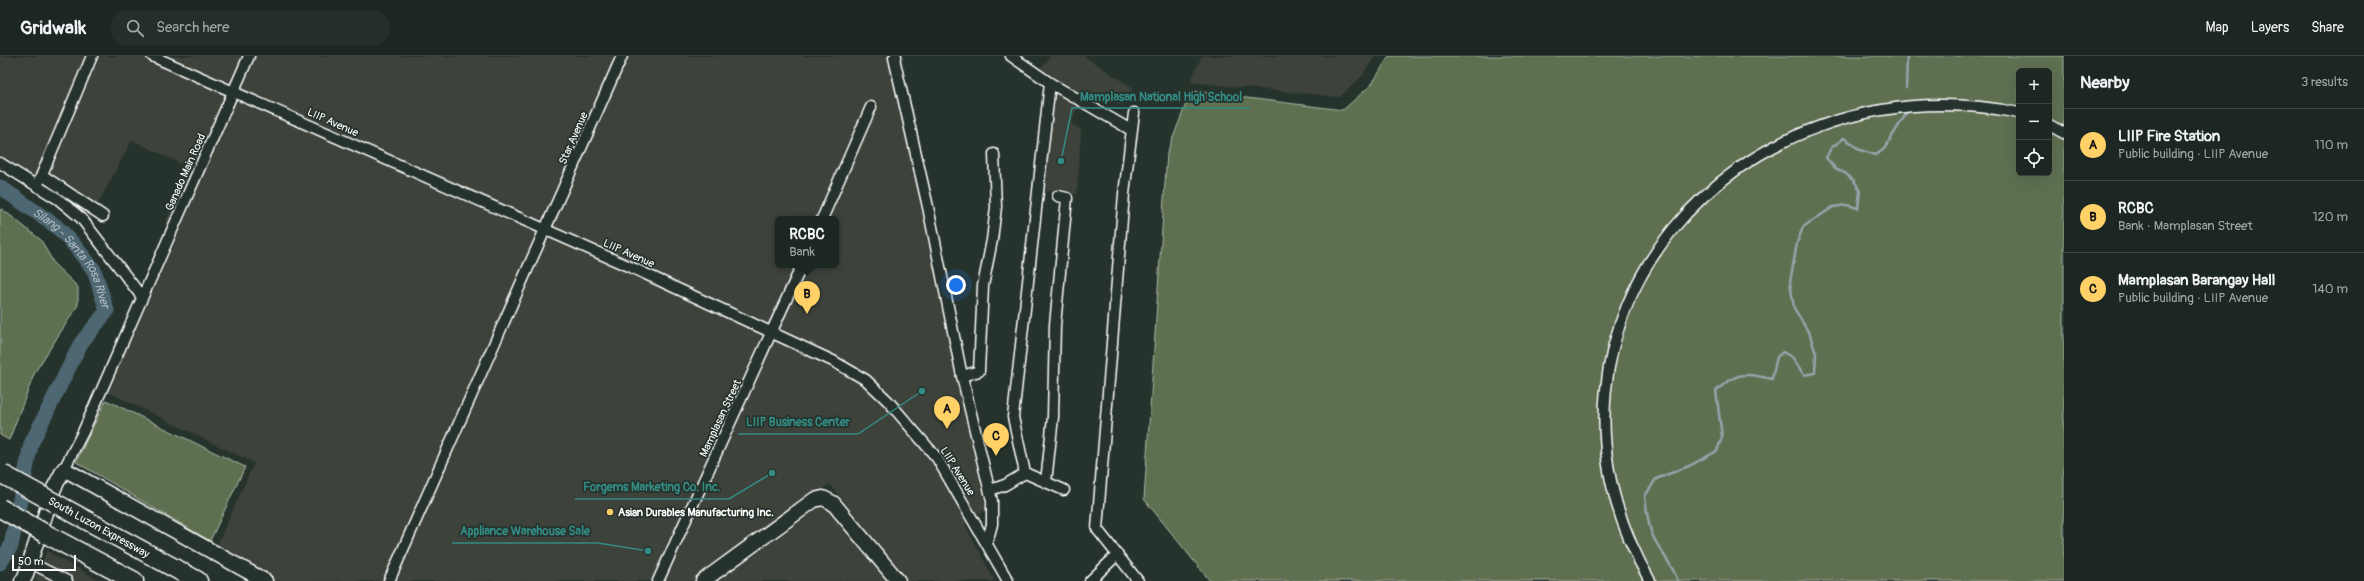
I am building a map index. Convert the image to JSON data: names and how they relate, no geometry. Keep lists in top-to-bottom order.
{
  "streets": {
    "highway": ["South Luzon Expressway"],
    "street": [
      "LIIP Avenue",
      "Star Avenue",
      "Ganado Main Road",
      "Mamplasan Street"
    ]
  },
  "crossings": [
    ["LIIP Avenue", "Star Avenue"],
    ["LIIP Avenue", "Ganado Main Road"],
    ["LIIP Avenue", "Mamplasan Street"]
  ],
  "water": ["Silang - Santa Rosa River"],
  "places": [
    "Mamplasan National High School",
    "LIIP Business Center",
    "Forgems Marketing Co. Inc.",
    "Asian Durables Manufacturing Inc.",
    "Appliance Warehouse Sale"
  ],
  "scale_bar": "50 m",
  "page": {
    "header": "Gridwalk",
    "search": "Search here",
    "nav": ["Map", "Layers", "Share"],
    "heading": ["Nearby", "3 results"],
    "map_buttons": ["+", "−"],
    "list": [
      {
        "mark": "A",
        "name": "LIIP Fire Station",
        "note": "Public building · LIIP Avenue",
        "value": "110 m"
      },
      {
        "mark": "B",
        "name": "RCBC",
        "note": "Bank · Mamplasan Street",
        "value": "120 m"
      },
      {
        "mark": "C",
        "name": "Mamplasan Barangay Hall",
        "note": "Public building · LIIP Avenue",
        "value": "140 m"
      }
    ],
    "popup": ["RCBC", "Bank"],
    "pins": ["B", "A", "C"],
    "scale": "50 m"
  }
}
